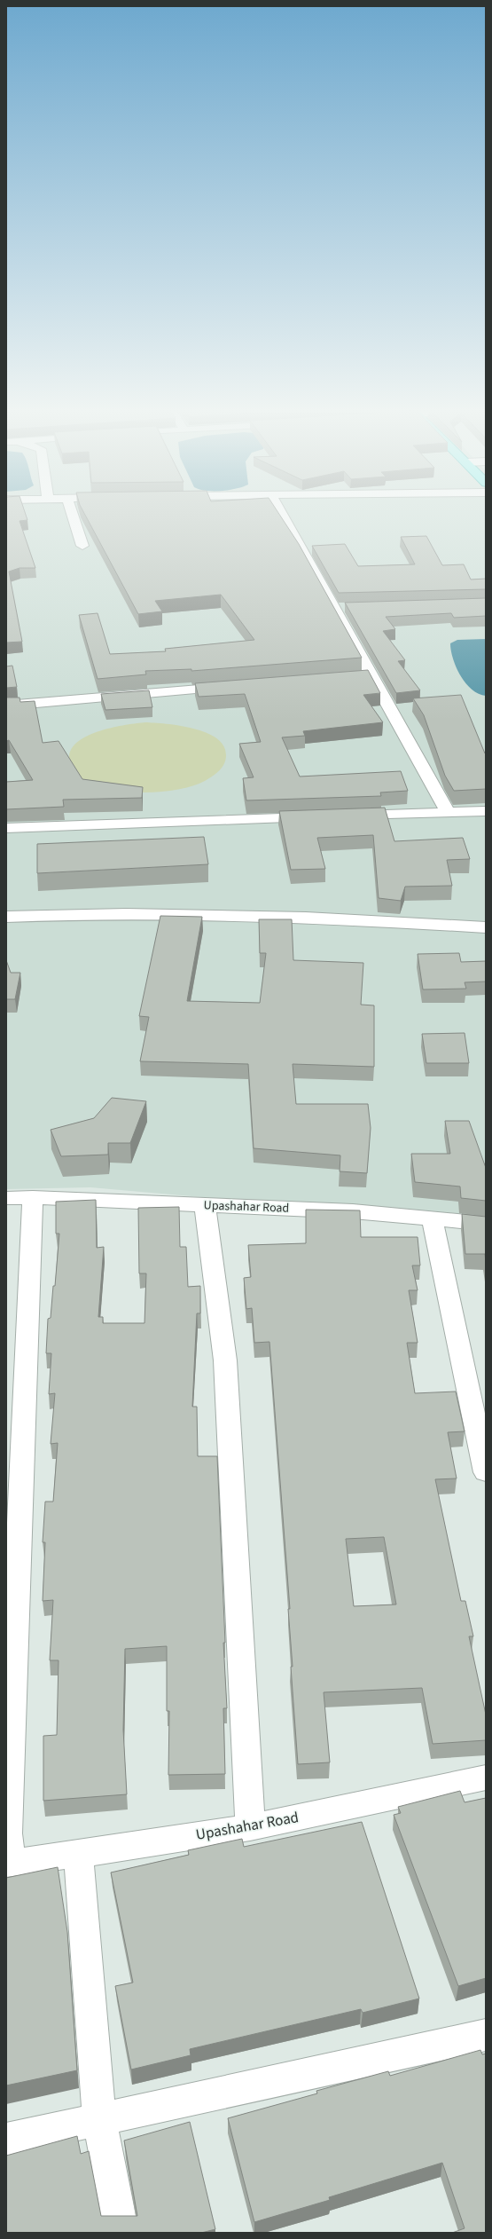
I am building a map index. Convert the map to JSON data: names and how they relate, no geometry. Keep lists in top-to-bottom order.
{
  "streets": {
    "street": ["Upashahar Road"]
  }
}
